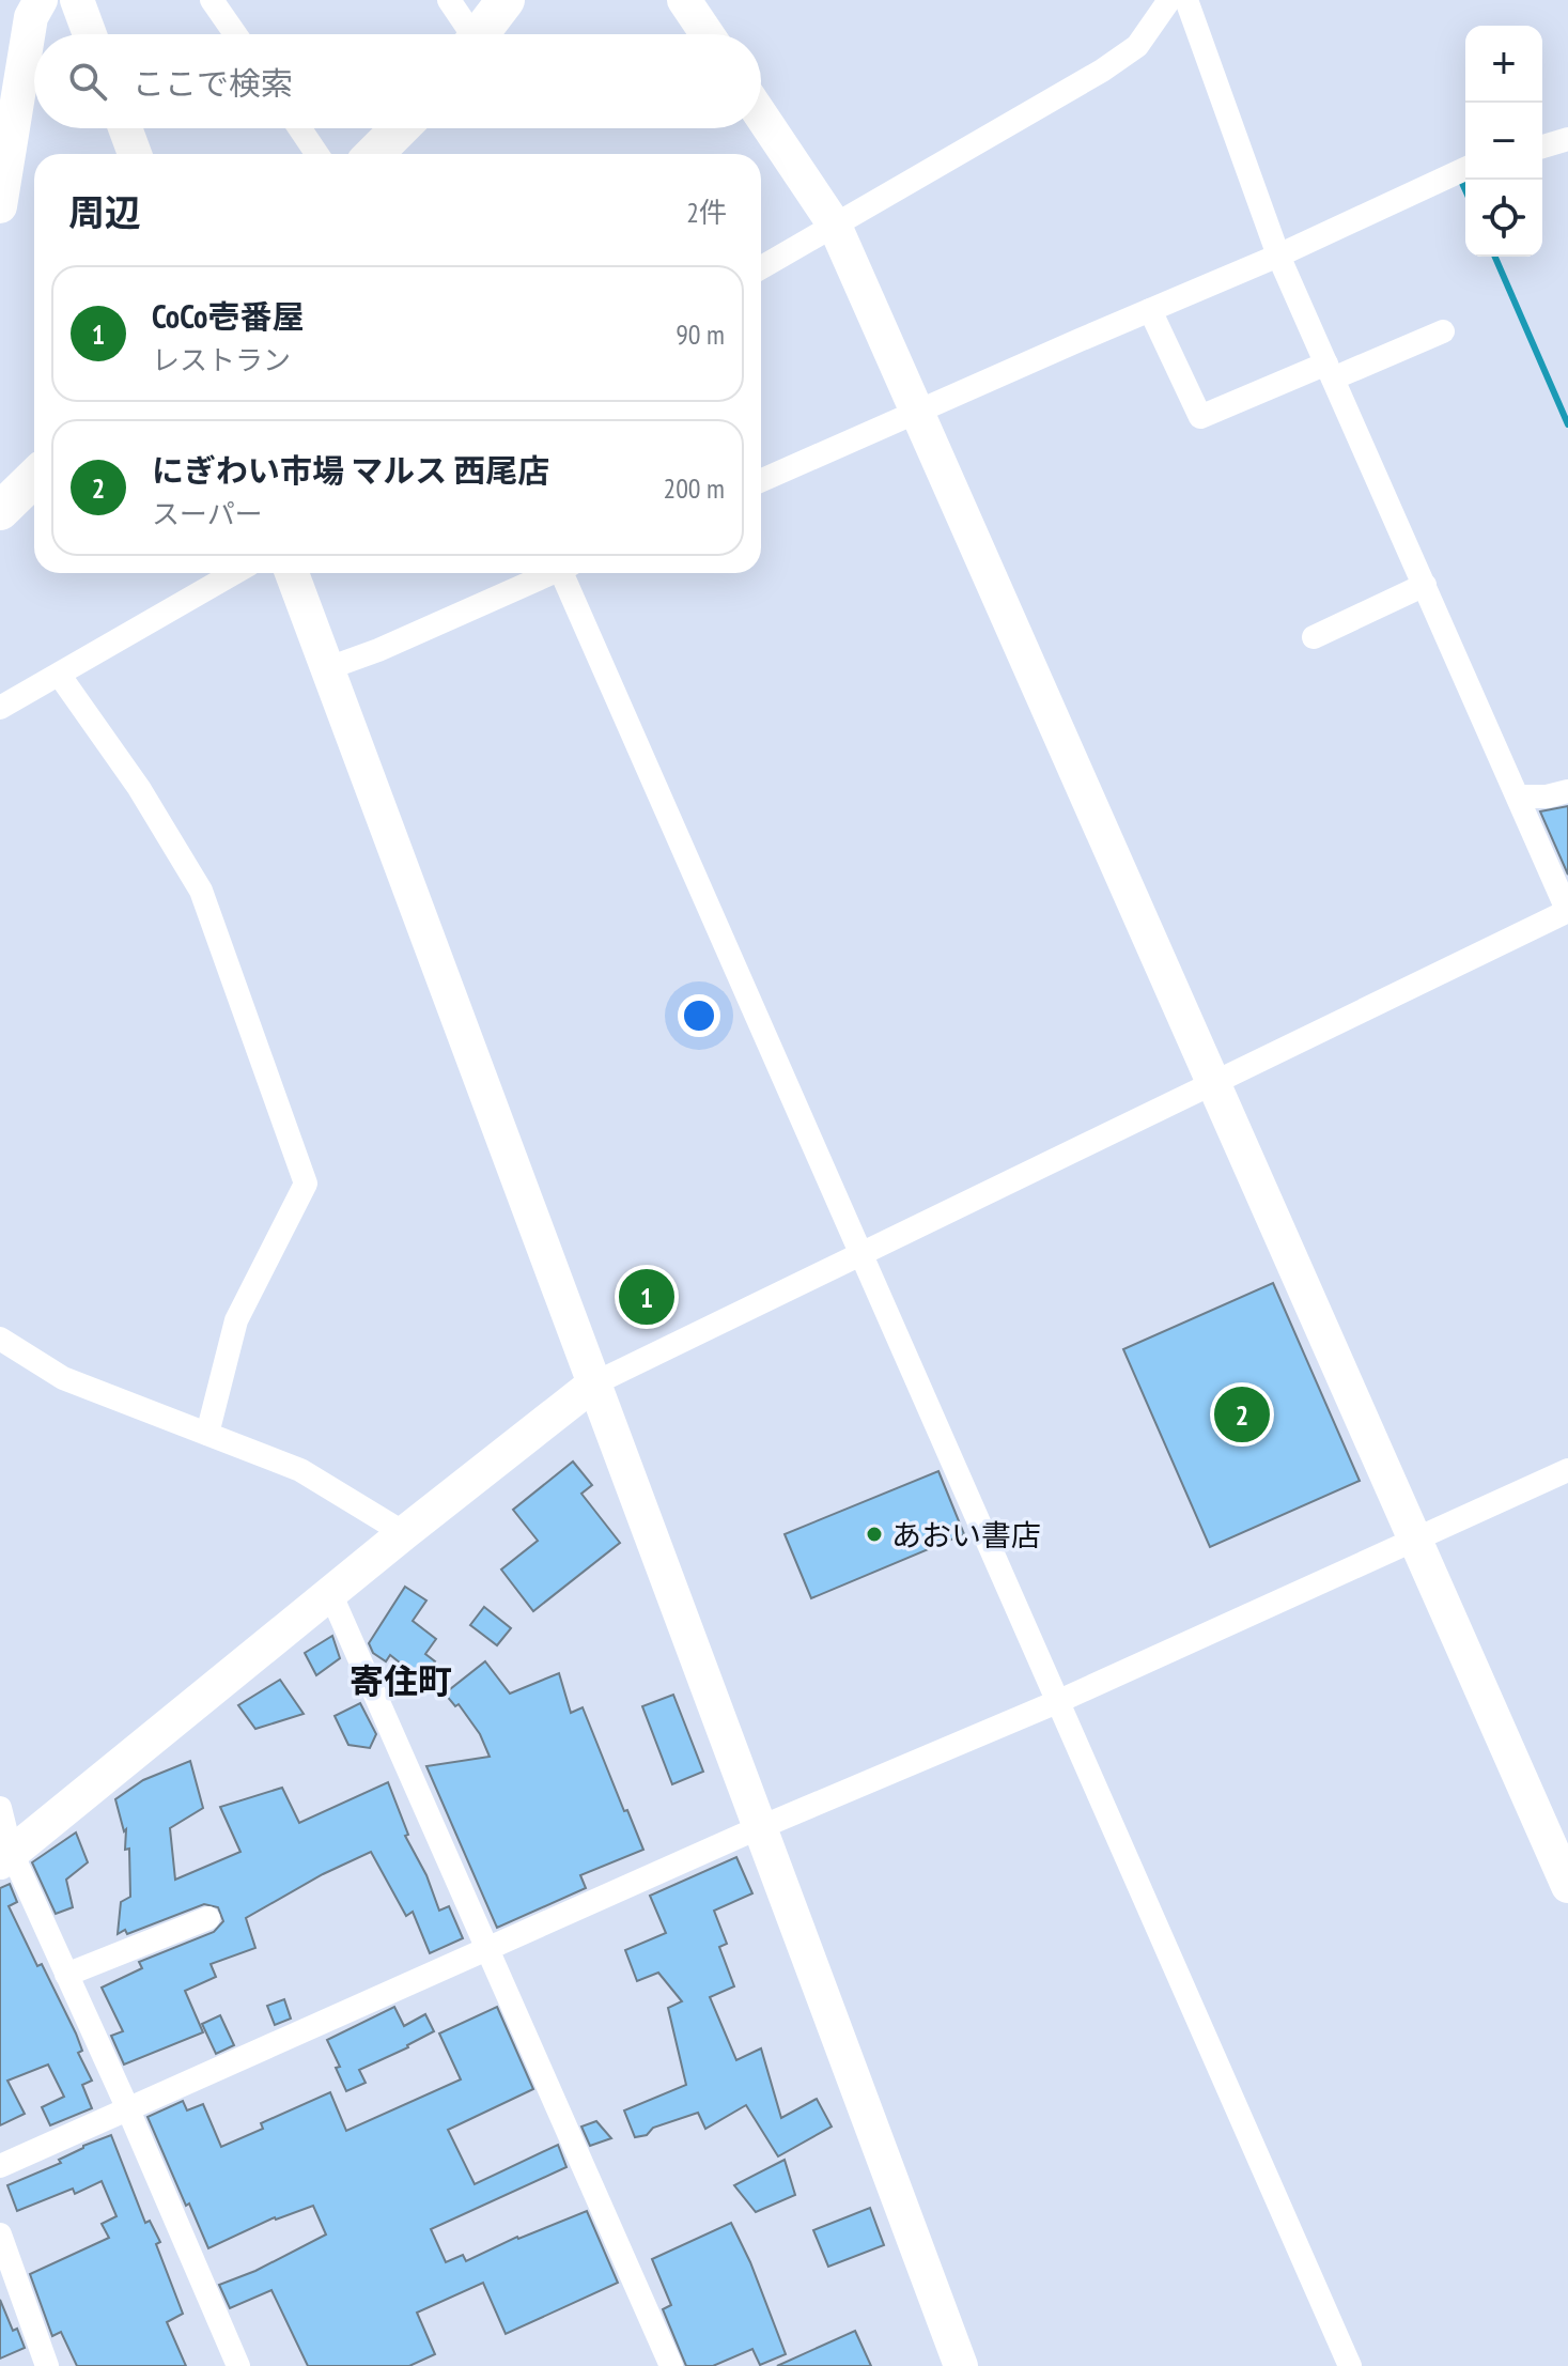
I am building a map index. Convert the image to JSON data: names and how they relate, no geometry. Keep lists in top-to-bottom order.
{
  "districts": ["寄住町"],
  "places": ["あおい書店"],
  "page": {
    "map_buttons": ["+", "−"],
    "search": "ここで検索",
    "heading": ["周辺", "2件"],
    "list": [
      {
        "mark": "1",
        "name": "CoCo壱番屋",
        "note": "レストラン",
        "value": "90 m"
      },
      {
        "mark": "2",
        "name": "にぎわい市場 マルス 西尾店",
        "note": "スーパー",
        "value": "200 m"
      }
    ],
    "pins": ["1", "2"]
  }
}
